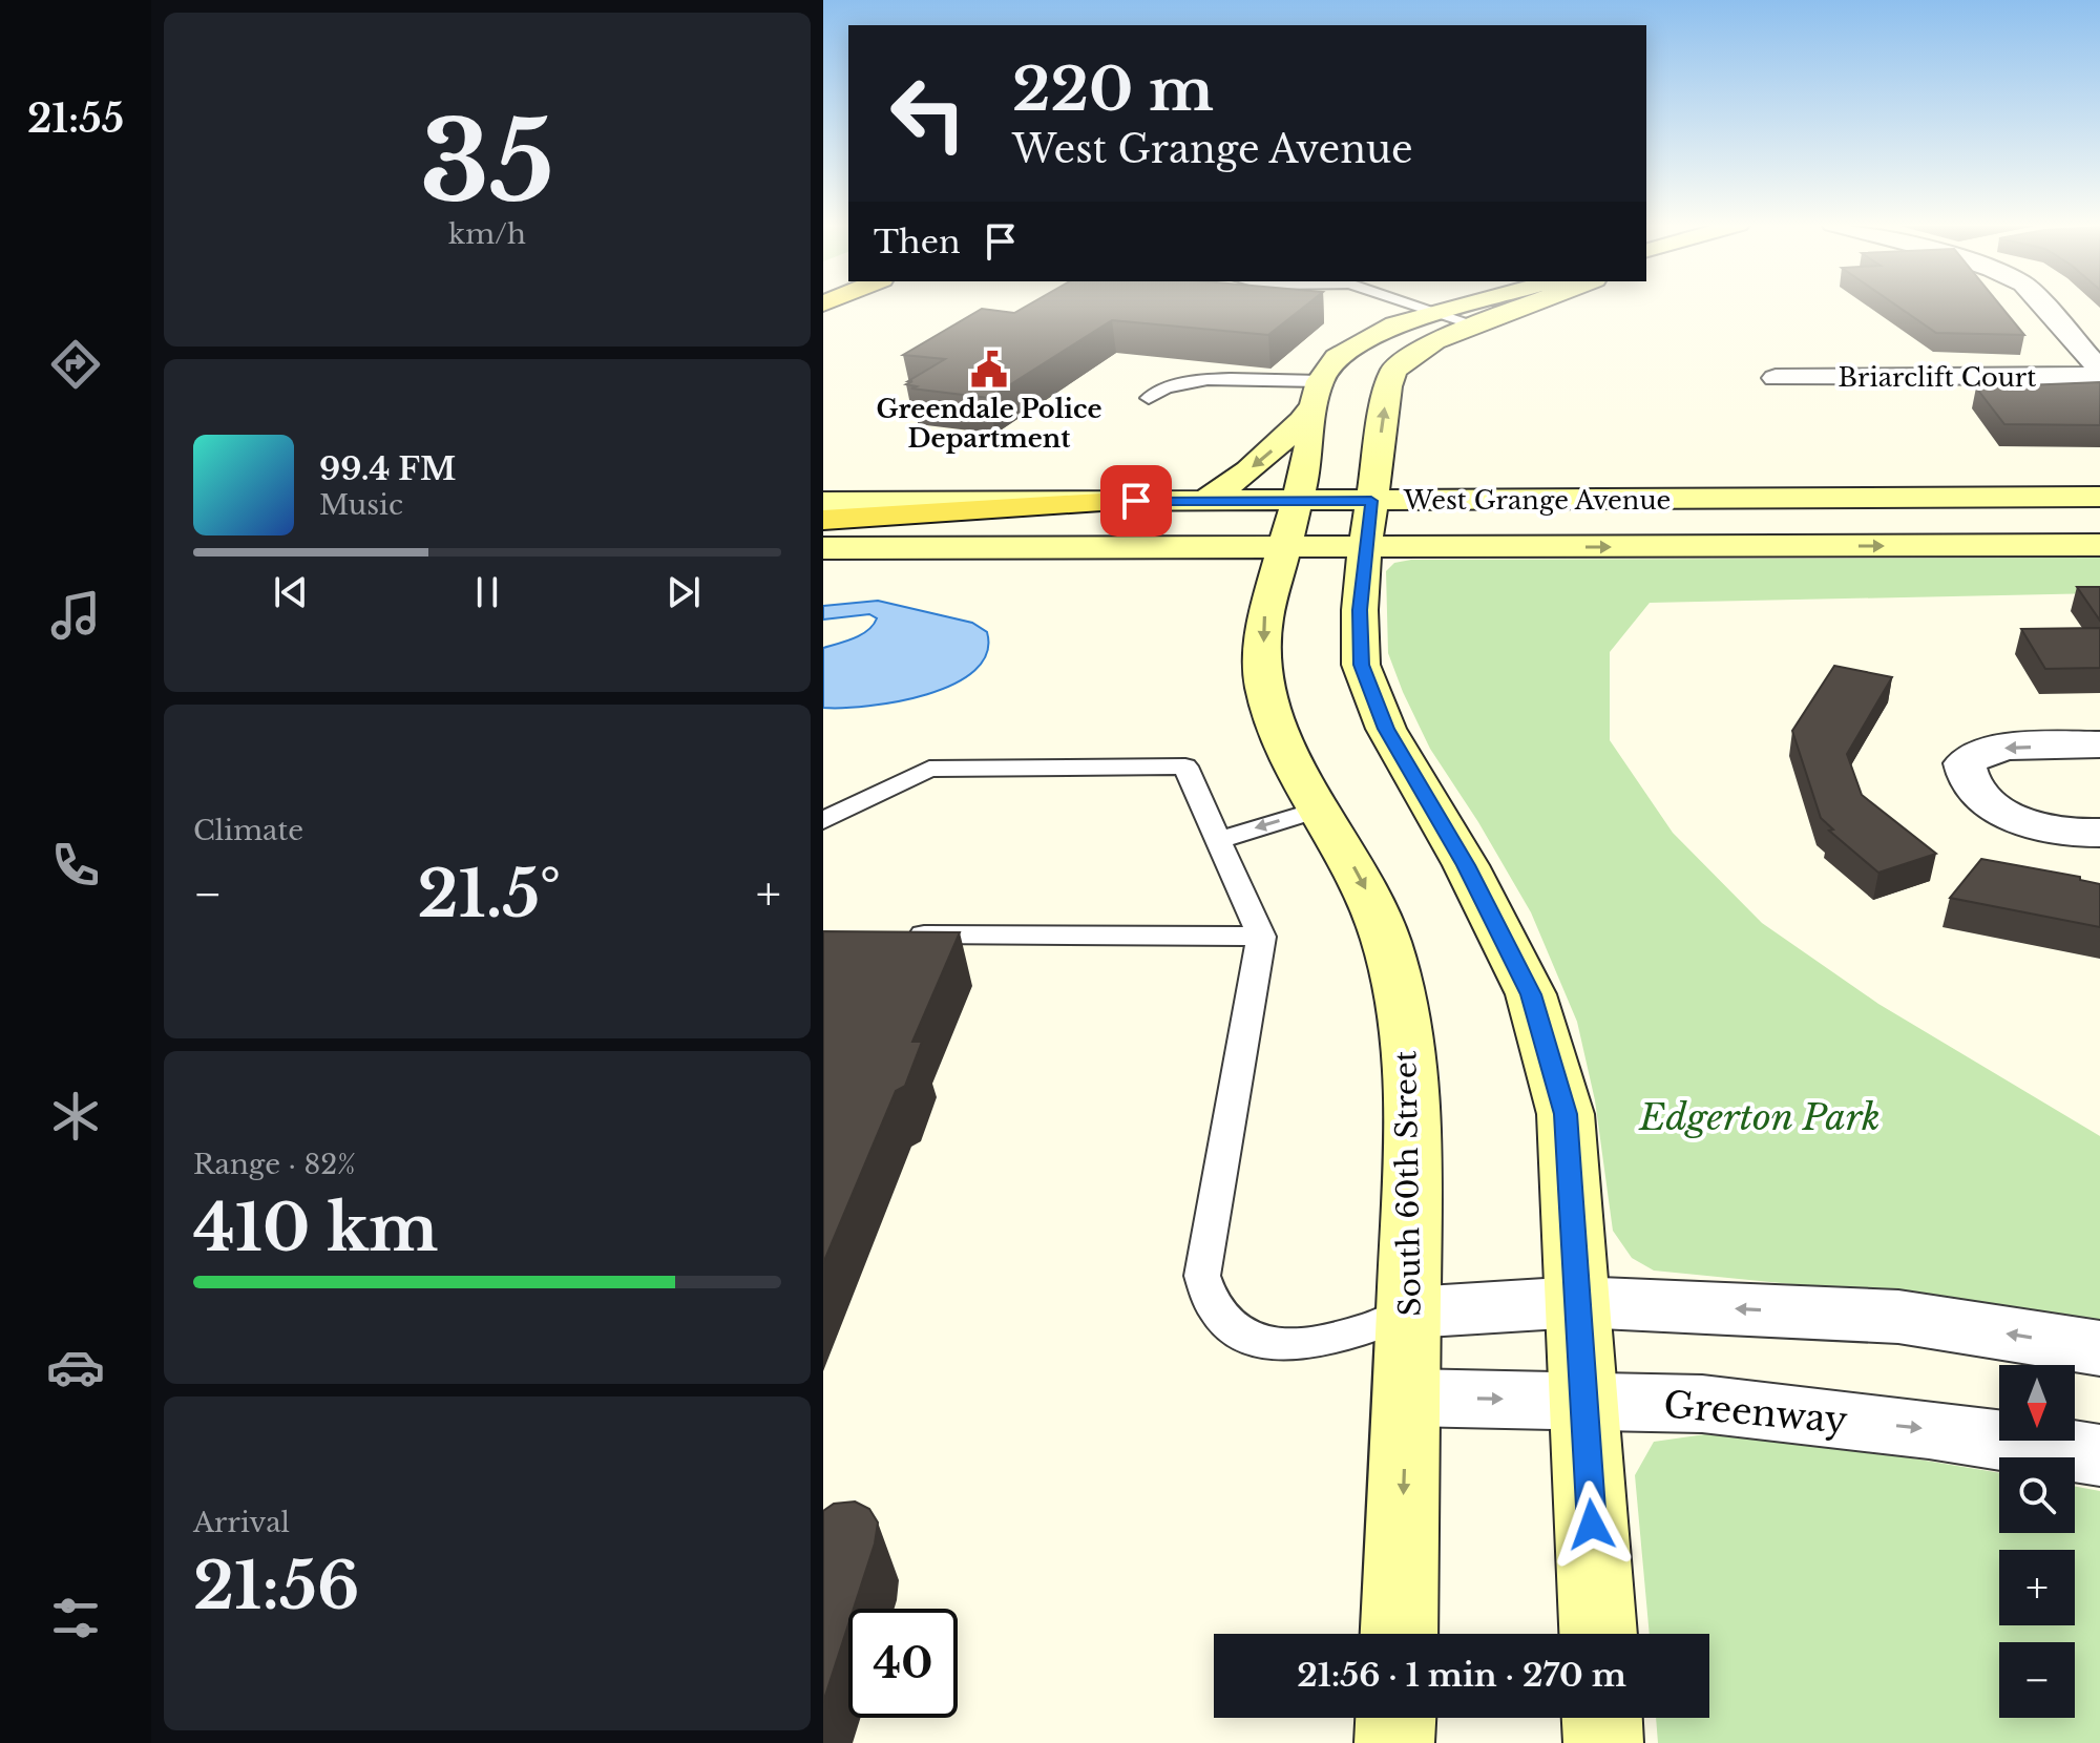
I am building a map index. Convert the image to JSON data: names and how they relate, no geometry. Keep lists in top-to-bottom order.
{
  "streets": {
    "street": [
      "Briarclift Court",
      "West Grange Avenue",
      "South 60th Street",
      "Greenway"
    ]
  },
  "crossings": [
    ["West Grange Avenue", "South 60th Street"],
    ["South 60th Street", "Greenway"]
  ],
  "parks": ["Edgerton Park"],
  "places": {
    "public building": ["Greendale Police Department"]
  },
  "north": "bottom",
  "page": {
    "tabs": "21:55",
    "tile": [
      ["35", "km/h"],
      "Climate",
      ["Range · 82%", "410 km"],
      ["Arrival", "21:56"]
    ],
    "turn": ["220 m", "West Grange Avenue"],
    "then": "Then",
    "song": ["99.4 FM", "Music"],
    "heat": ["−", "21.5°", "+"],
    "map_buttons": ["+", "−"],
    "limit": "40",
    "trip": "21:56 · 1 min · 270 m"
  }
}
